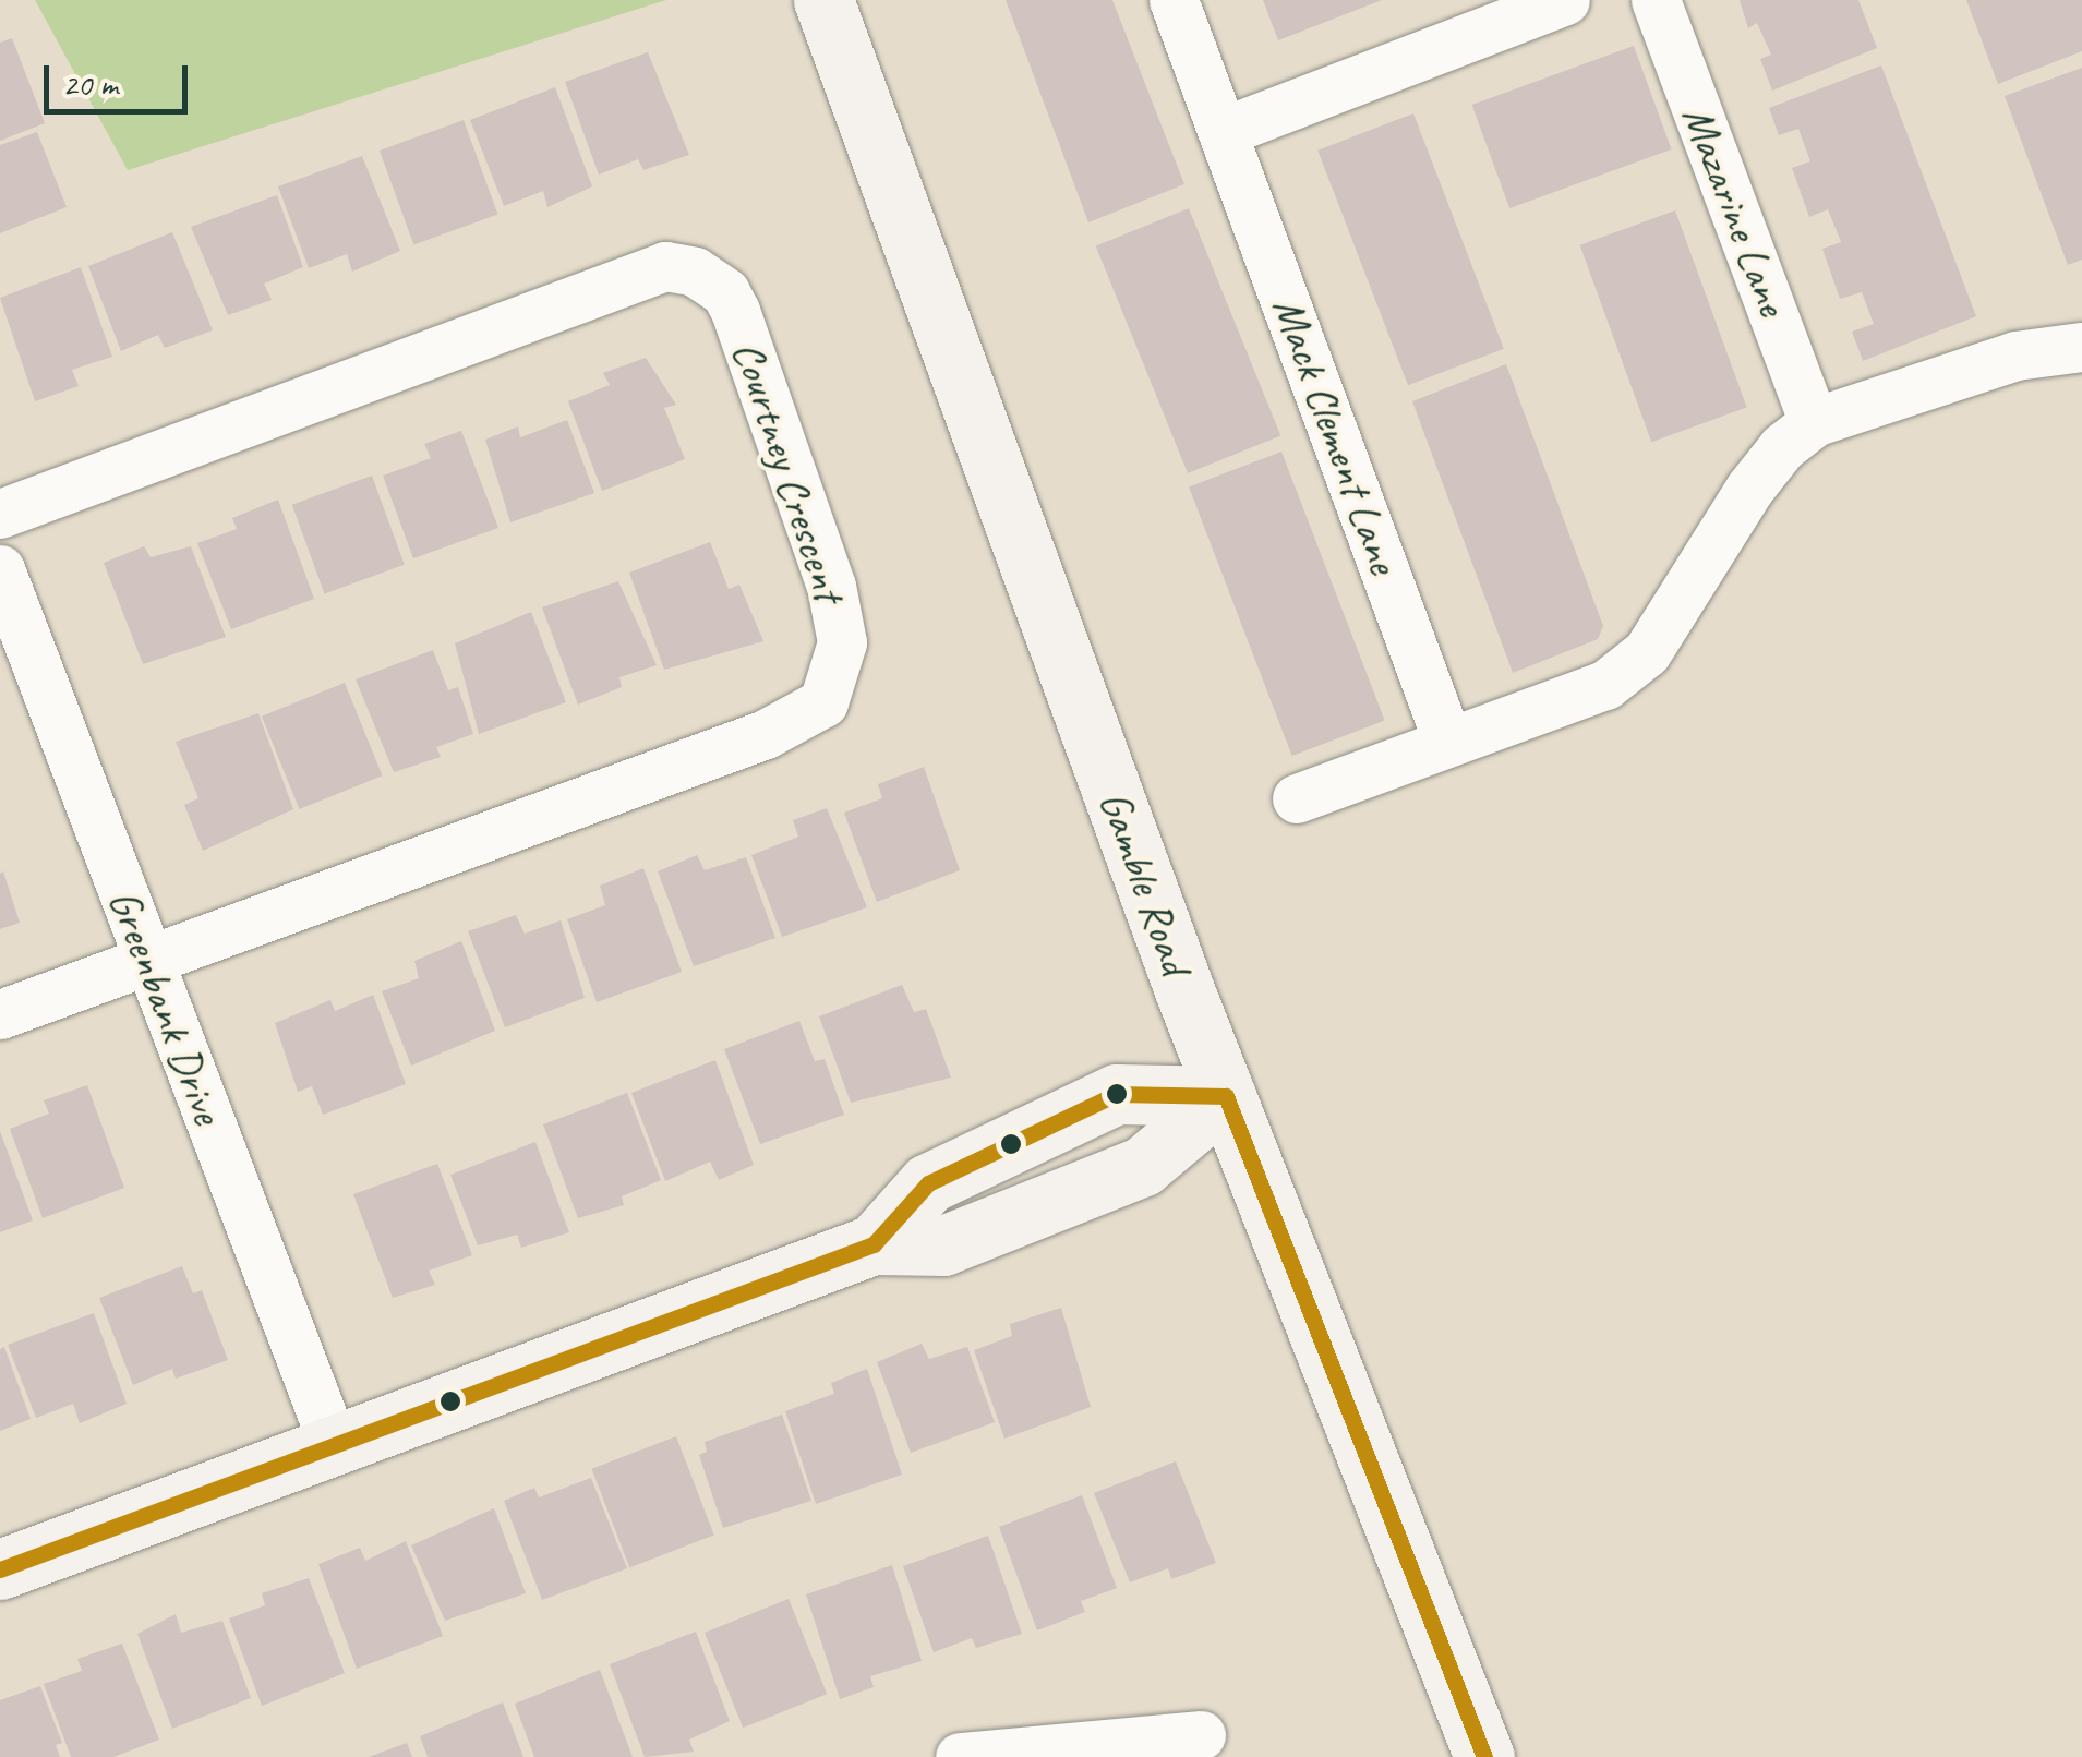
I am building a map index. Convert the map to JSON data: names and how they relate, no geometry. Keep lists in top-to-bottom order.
{
  "streets": {
    "main road": ["Gamble Road"],
    "street": [
      "Mazarine Lane",
      "Mack Clement Lane",
      "Courtney Crescent",
      "Greenbank Drive"
    ]
  },
  "crossings": [
    ["Courtney Crescent", "Greenbank Drive"]
  ],
  "scale_bar": "20 m"
}
